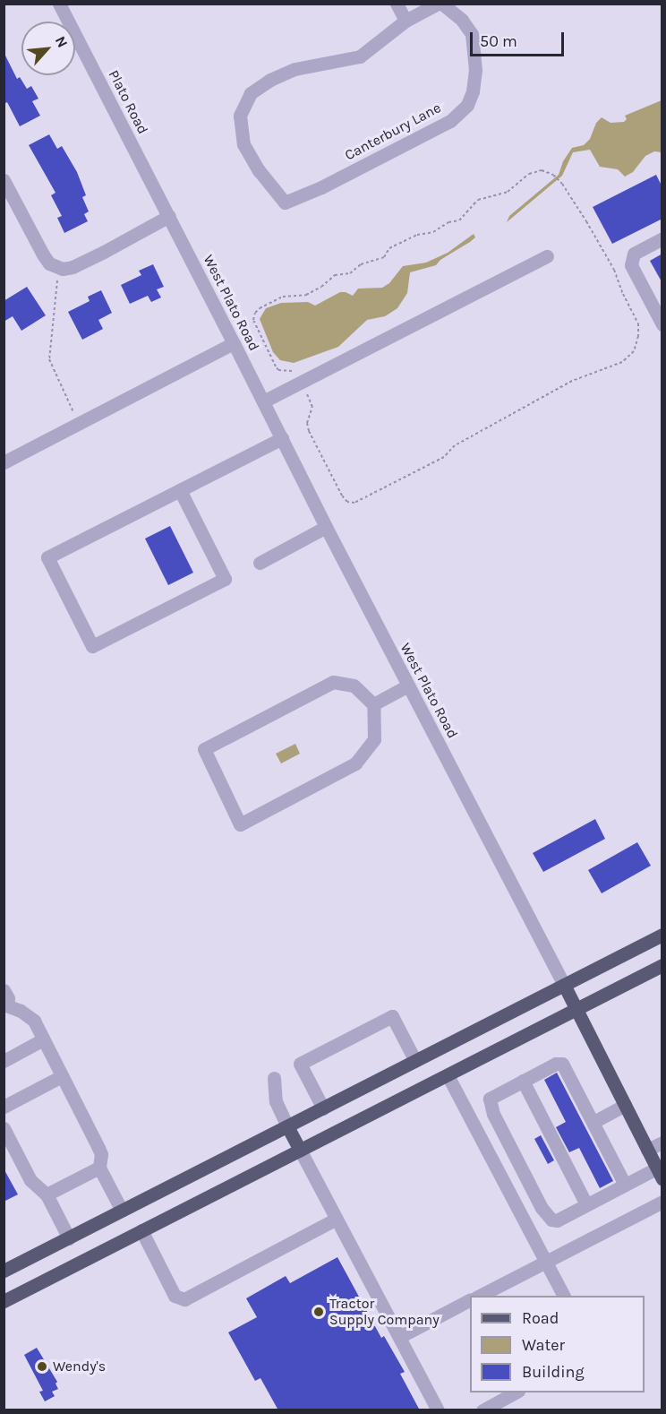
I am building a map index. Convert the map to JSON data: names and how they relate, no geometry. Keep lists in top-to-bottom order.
{
  "streets": {
    "main road": ["West Plato Road"],
    "street": ["Plato Road", "Canterbury Lane"]
  },
  "crossings": [
    ["Plato Road", "West Plato Road"]
  ],
  "places": ["Tractor Supply Company", "Wendy's"],
  "legend": ["Road", "Water", "Building"],
  "scale_bar": "50 m",
  "north": "top right"
}
